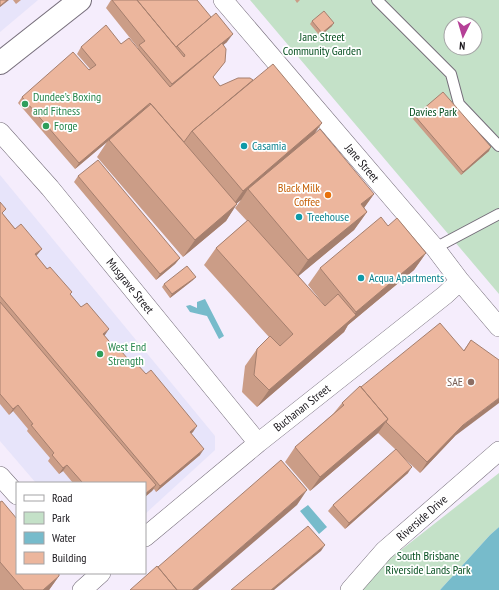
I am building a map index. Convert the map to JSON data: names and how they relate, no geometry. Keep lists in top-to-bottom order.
{
  "streets": {
    "street": [
      "Jane Street",
      "Musgrave Street",
      "Buchanan Street",
      "Riverside Drive"
    ]
  },
  "crossings": [
    ["Jane Street", "Buchanan Street"],
    ["Musgrave Street", "Buchanan Street"]
  ],
  "parks": ["Jane Street Community Garden", "Davies Park", "South Brisbane Riverside Lands Park"],
  "places": [
    "Dundee’s Boxing and Fitness",
    "Forge",
    "Casamia",
    "Black Milk Coffee",
    "Treehouse",
    "Acqua Apartments",
    "West End Strength",
    "SAE"
  ],
  "legend": [
    "Road",
    "Park",
    "Water",
    "Building"
  ],
  "north": "bottom"
}
